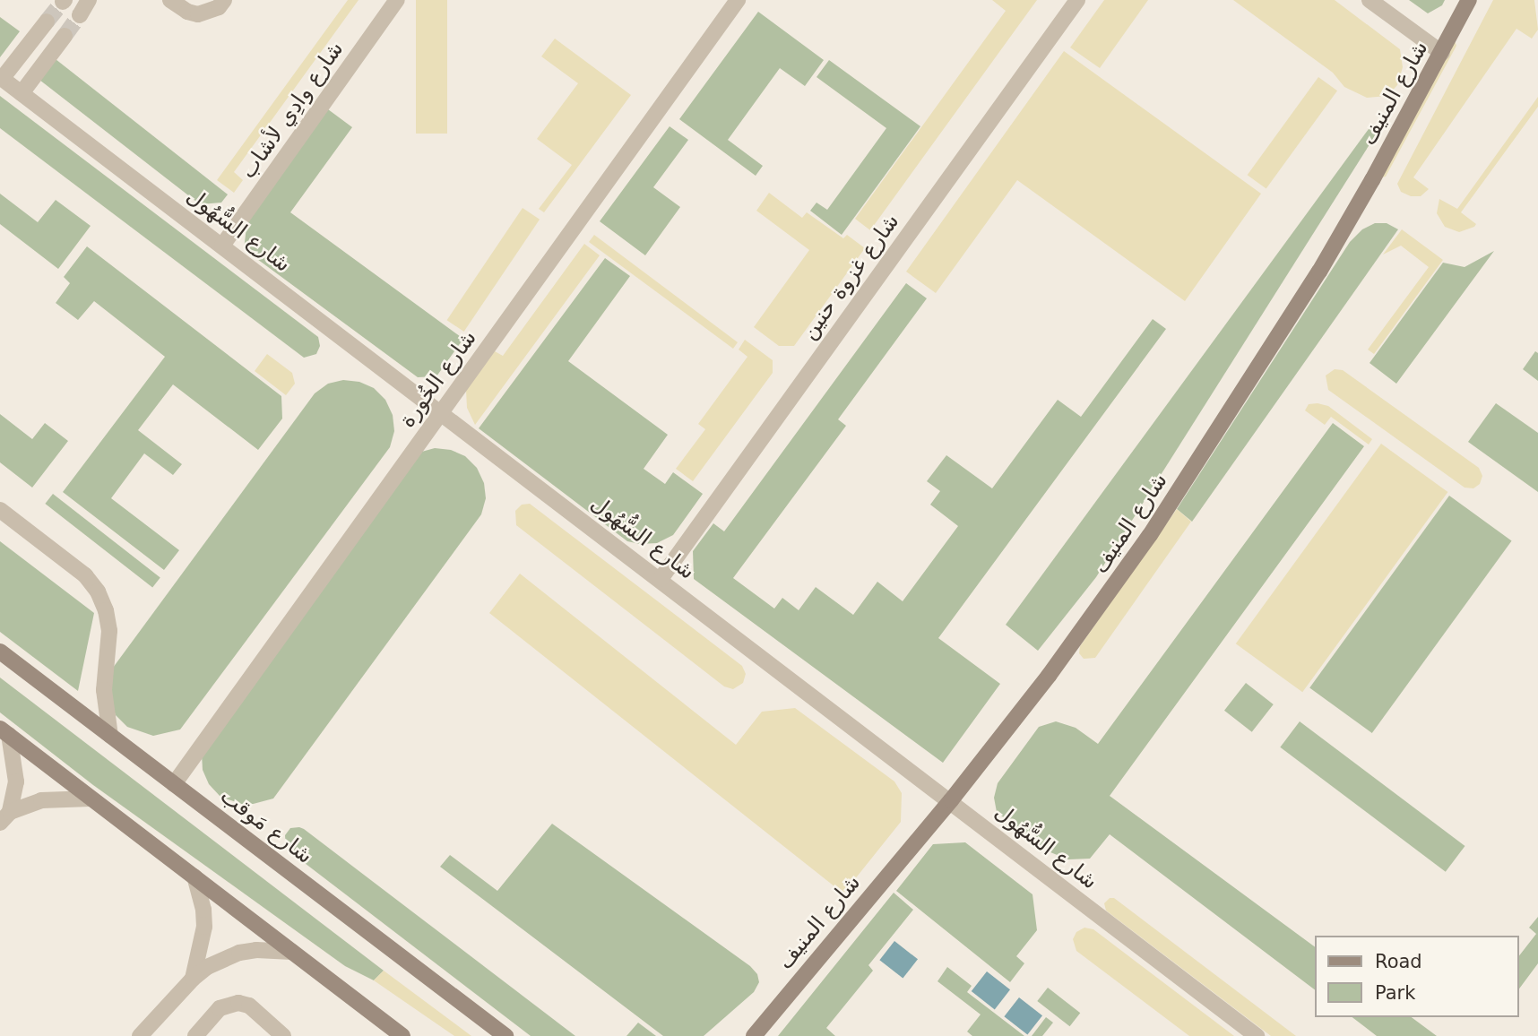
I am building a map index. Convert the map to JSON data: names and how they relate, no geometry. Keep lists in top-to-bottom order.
{
  "streets": {
    "street": [
      "شارع المنيف",
      "شارع وادِي لأشاب",
      "شارع السُّهُول",
      "شارع غزوة حنين",
      "شارع الخُورة",
      "شارع مَوقب"
    ]
  },
  "crossings": [
    ["شارع المنيف", "شارع السُّهُول"],
    ["شارع وادِي لأشاب", "شارع السُّهُول"],
    ["شارع السُّهُول", "شارع غزوة حنين"],
    ["شارع السُّهُول", "شارع الخُورة"],
    ["شارع الخُورة", "شارع مَوقب"]
  ],
  "legend": ["Road", "Park"]
}
